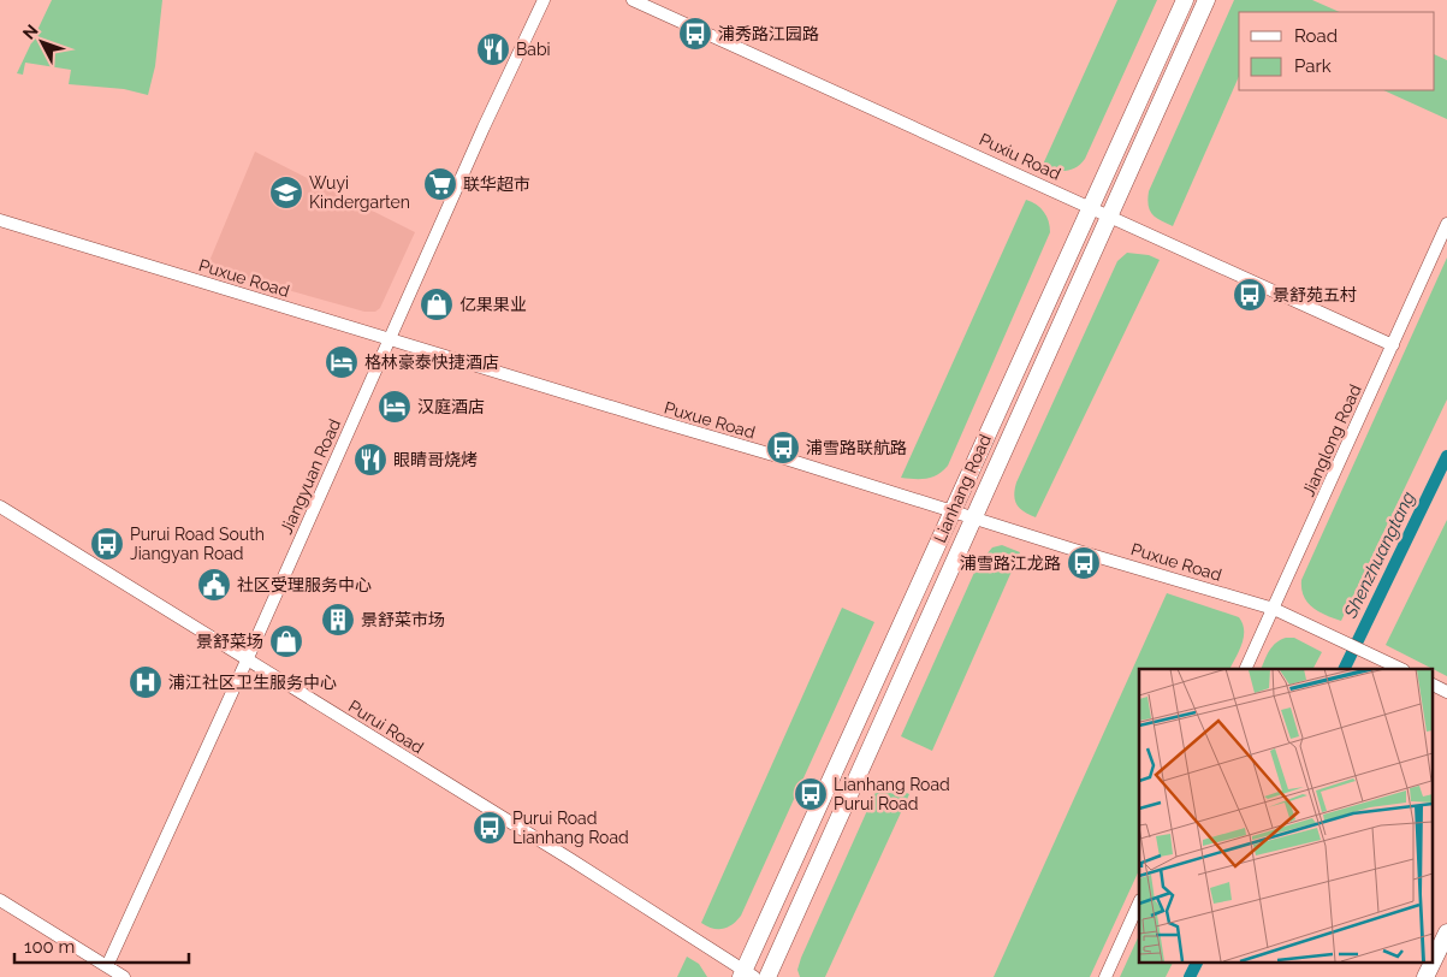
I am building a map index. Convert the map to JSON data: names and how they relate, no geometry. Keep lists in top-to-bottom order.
{
  "streets": {
    "street": [
      "Puxiu Road",
      "Puxue Road",
      "Jianglong Road",
      "Jiangyuan Road",
      "Lianhang Road",
      "Purui Road"
    ]
  },
  "crossings": [
    ["Puxiu Road", "Jianglong Road"],
    ["Puxiu Road", "Lianhang Road"],
    ["Puxue Road", "Jianglong Road"],
    ["Puxue Road", "Jiangyuan Road"],
    ["Puxue Road", "Lianhang Road"],
    ["Jiangyuan Road", "Purui Road"],
    ["Lianhang Road", "Purui Road"]
  ],
  "water": ["Shenzhuangtang"],
  "places": {
    "bus stop": [
      "浦秀路江园路",
      "景舒苑五村",
      "浦雪路联航路",
      "Purui Road South Jiangyan Road",
      "浦雪路江龙路",
      "Lianhang Road Purui Road",
      "Purui Road Lianhang Road"
    ],
    "restaurant": ["Babi", "眼睛哥烧烤"],
    "supermarket": ["联华超市"],
    "school or university": ["Wuyi Kindergarten"],
    "shop": ["亿果果业", "景舒菜场"],
    "hotel": ["格林豪泰快捷酒店", "汉庭酒店"],
    "public building": ["社区受理服务中心"],
    "building": ["景舒菜市场"],
    "hospital": ["浦江社区卫生服务中心"]
  },
  "legend": ["Road", "Park"],
  "scale_bar": "100 m",
  "north": "top left"
}
